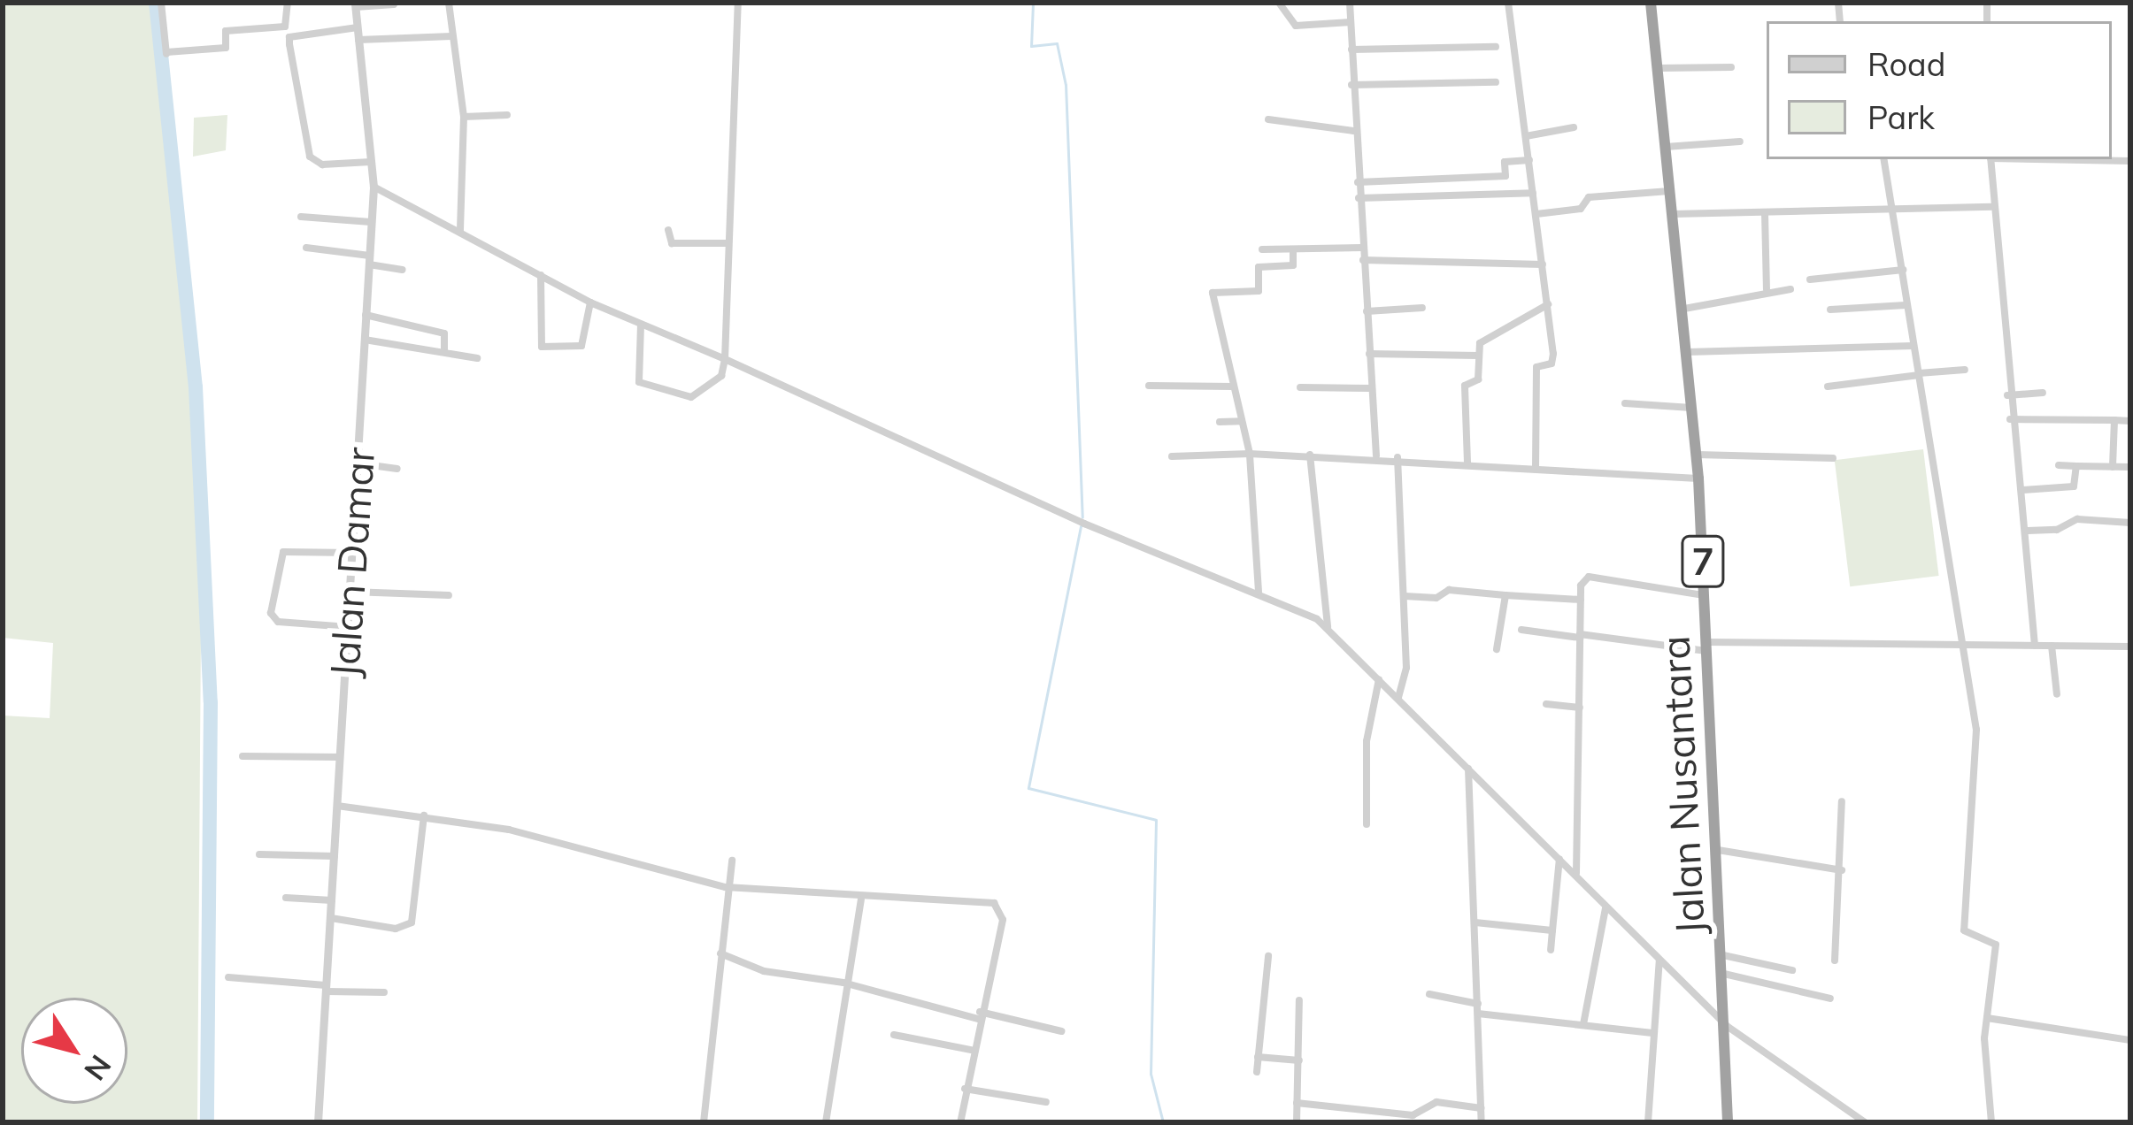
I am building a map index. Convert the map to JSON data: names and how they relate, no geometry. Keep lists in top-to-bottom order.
{
  "streets": {
    "highway": ["7", "Jalan Nusantara"],
    "street": ["Jalan Damar"]
  },
  "legend": ["Road", "Park"],
  "north": "bottom right"
}
